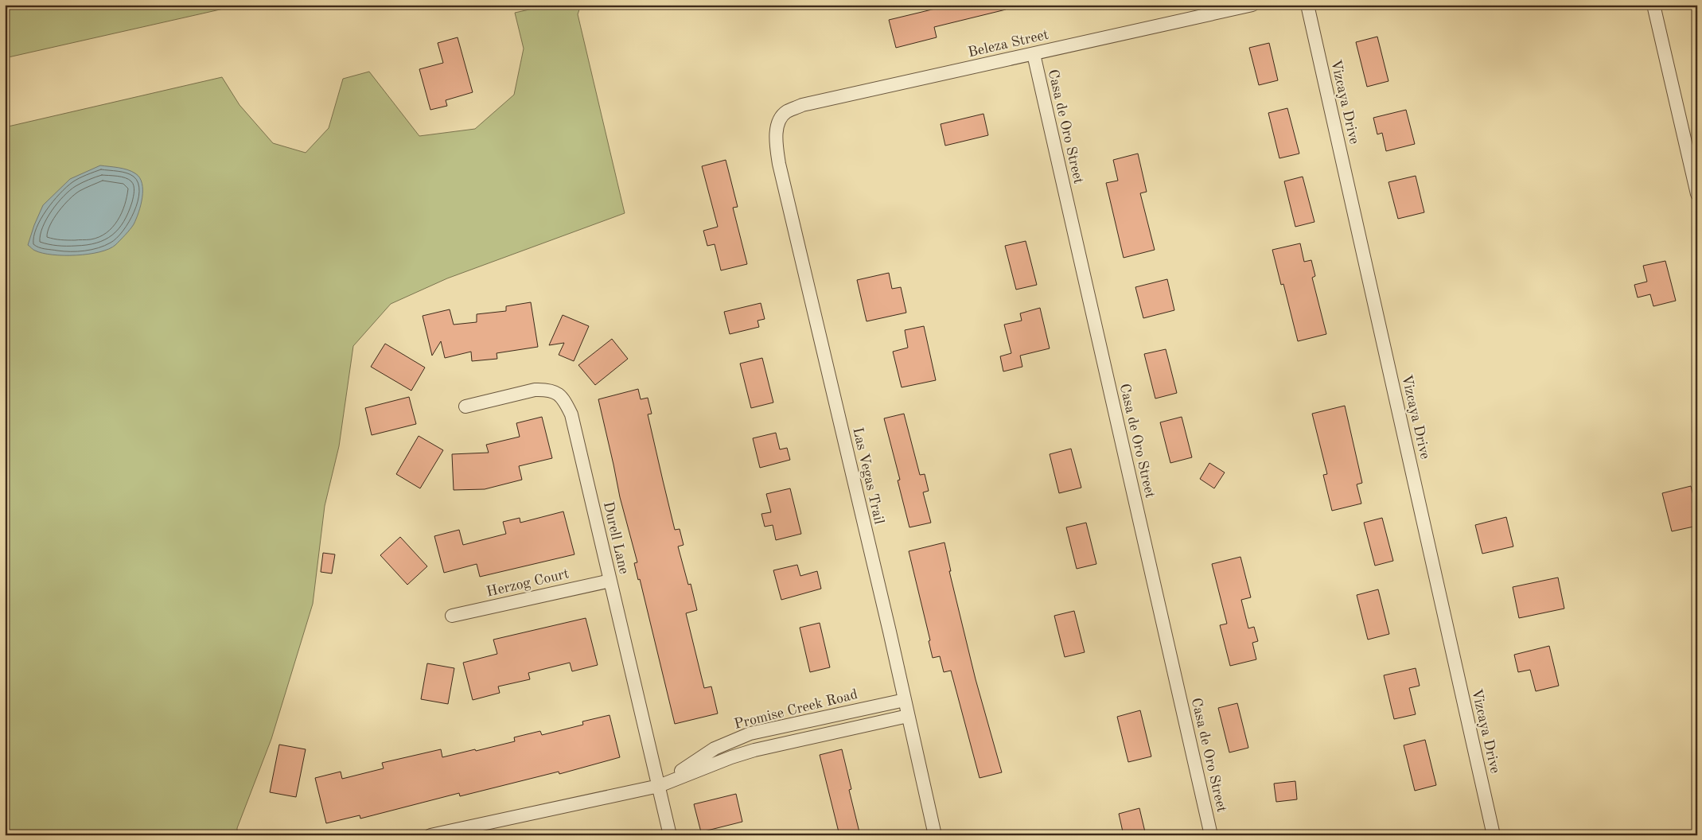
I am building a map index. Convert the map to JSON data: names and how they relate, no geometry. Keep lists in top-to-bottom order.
{
  "streets": {
    "street": [
      "Beleza Street",
      "Vizcaya Drive",
      "Casa de Oro Street",
      "Las Vegas Trail",
      "Durell Lane",
      "Herzog Court",
      "Promise Creek Road"
    ]
  },
  "crossings": [
    ["Beleza Street", "Casa de Oro Street"],
    ["Beleza Street", "Las Vegas Trail"],
    ["Las Vegas Trail", "Promise Creek Road"],
    ["Durell Lane", "Herzog Court"],
    ["Durell Lane", "Promise Creek Road"]
  ]
}
